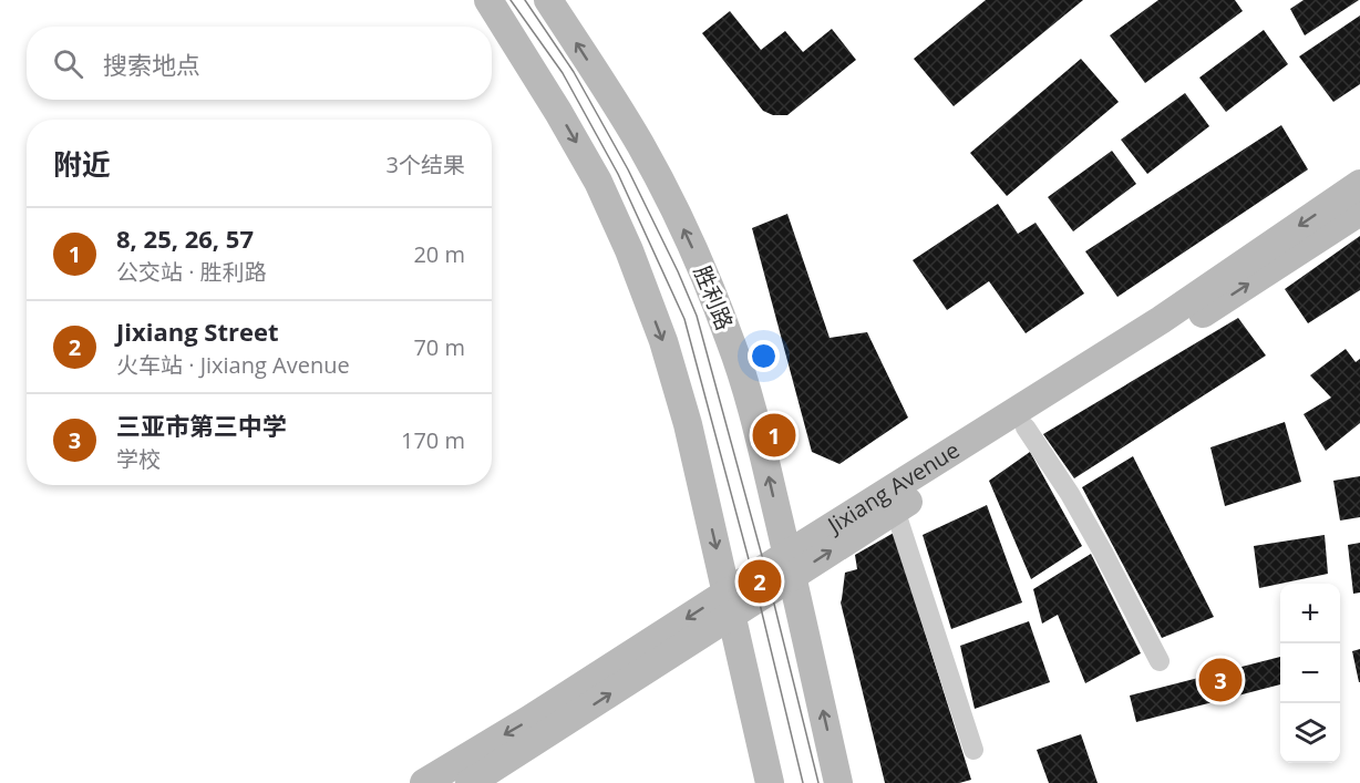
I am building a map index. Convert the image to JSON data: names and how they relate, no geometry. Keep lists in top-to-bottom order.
{
  "streets": {
    "main road": ["胜利路", "Jixiang Avenue"]
  },
  "crossings": [
    ["胜利路", "Jixiang Avenue"]
  ],
  "page": {
    "search": "搜索地点",
    "heading": ["附近", "3个结果"],
    "list": [
      {
        "mark": "1",
        "name": "8, 25, 26, 57",
        "note": "公交站 · 胜利路",
        "value": "20 m"
      },
      {
        "mark": "2",
        "name": "Jixiang Street",
        "note": "火车站 · Jixiang Avenue",
        "value": "70 m"
      },
      {
        "mark": "3",
        "name": "三亚市第三中学",
        "note": "学校",
        "value": "170 m"
      }
    ],
    "pins": ["1", "2", "3"],
    "map_buttons": ["+", "−"]
  }
}
